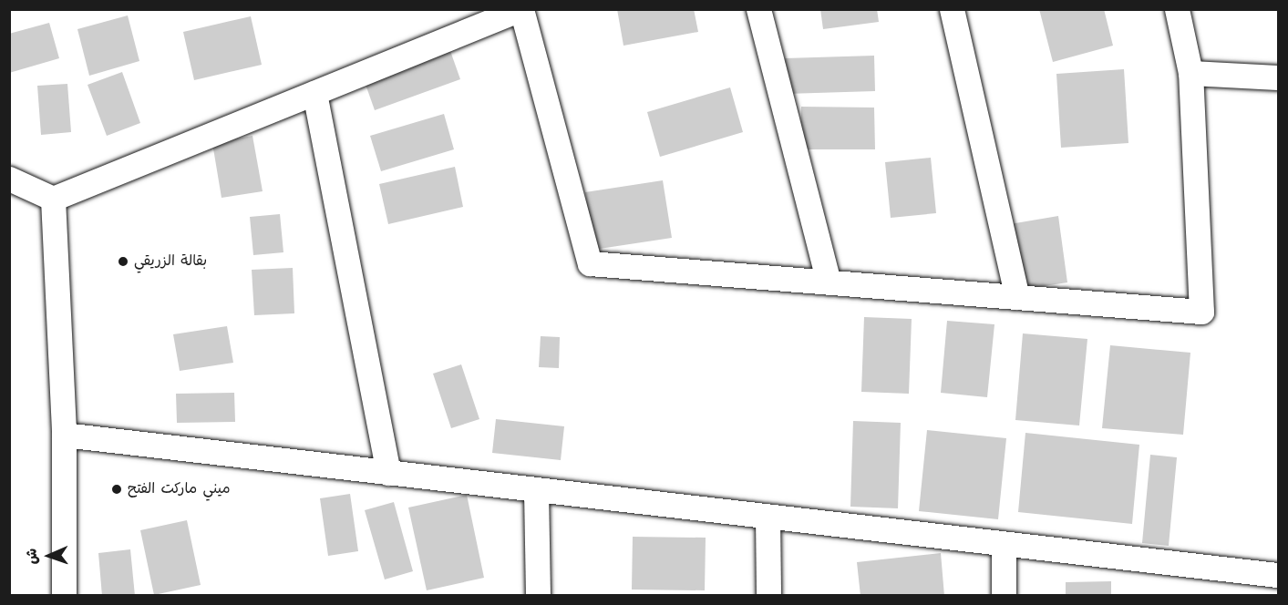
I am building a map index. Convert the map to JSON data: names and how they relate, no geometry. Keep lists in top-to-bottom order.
{
  "places": ["بقالة الزريقي", "ميني ماركت الفتح"],
  "north": "left"
}
